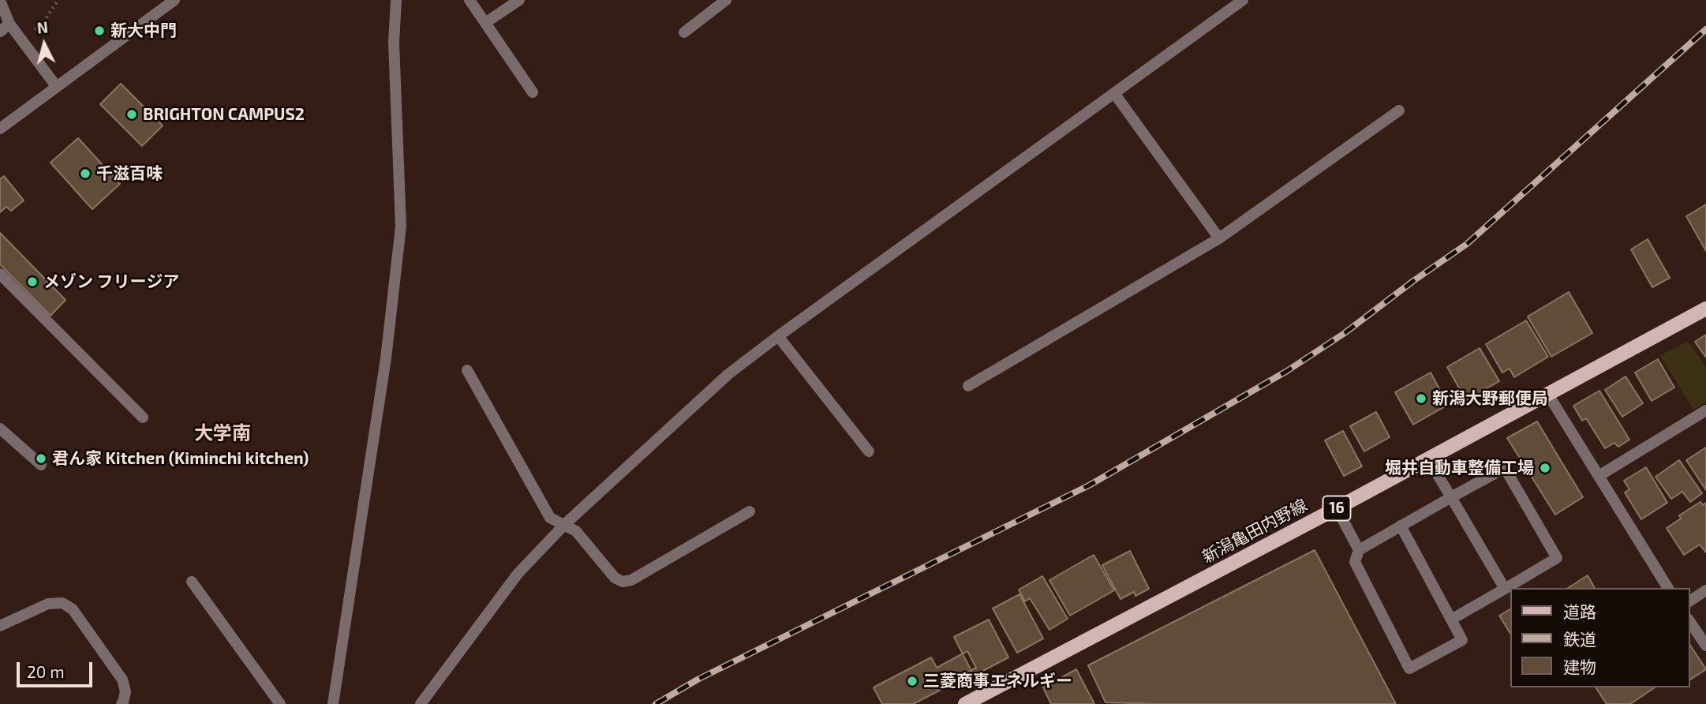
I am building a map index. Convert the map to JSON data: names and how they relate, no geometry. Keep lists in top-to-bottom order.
{
  "streets": {
    "main road": ["16", "新潟亀田内野線"]
  },
  "districts": ["大学南"],
  "places": [
    "新大中門",
    "BRIGHTON CAMPUS2",
    "千滋百味",
    "メゾン フリージア",
    "新潟大野郵便局",
    "君ん家 Kitchen (Kiminchi kitchen)",
    "堀井自動車整備工場",
    "三菱商事エネルギー"
  ],
  "legend": ["道路", "鉄道", "建物"],
  "scale_bar": "20 m",
  "north": "top"
}
